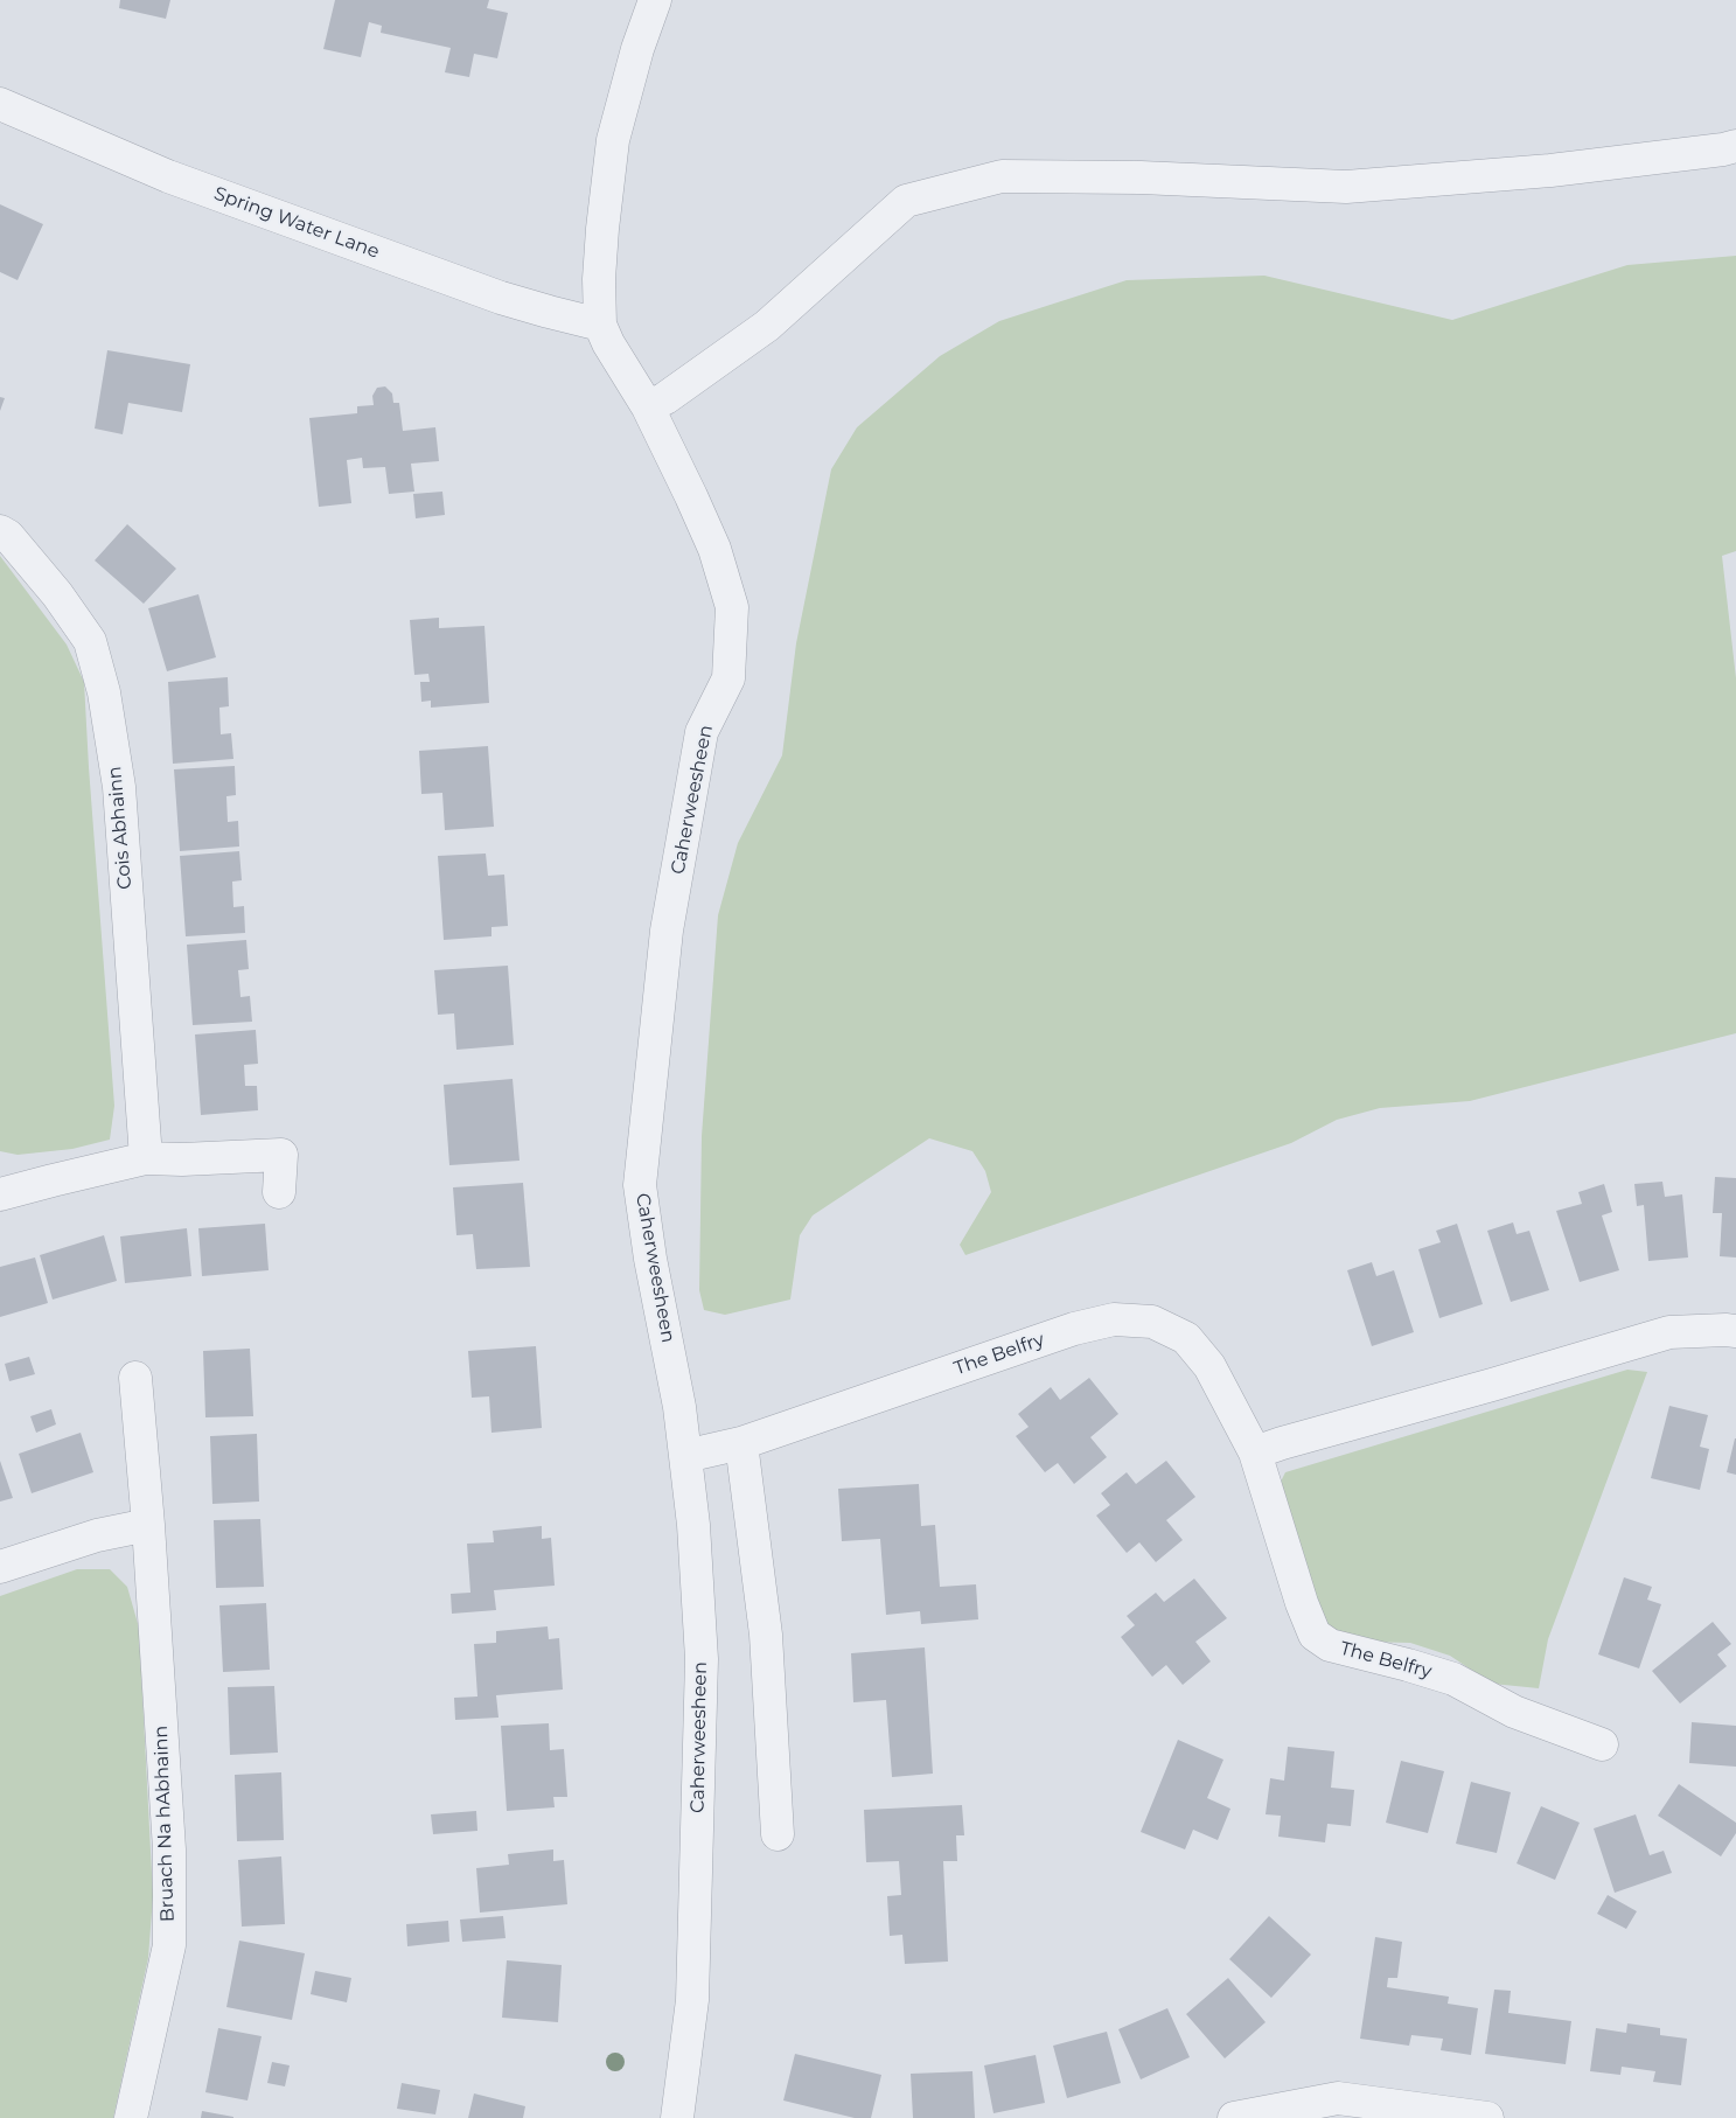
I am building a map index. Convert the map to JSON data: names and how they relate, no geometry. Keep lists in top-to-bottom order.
{
  "streets": {
    "street": [
      "Spring Water Lane",
      "Caherweesheen",
      "Cois Abhainn",
      "The Belfry",
      "Bruach Na hAbhainn"
    ]
  },
  "crossings": [
    ["Spring Water Lane", "Caherweesheen"],
    ["Caherweesheen", "The Belfry"]
  ]
}
